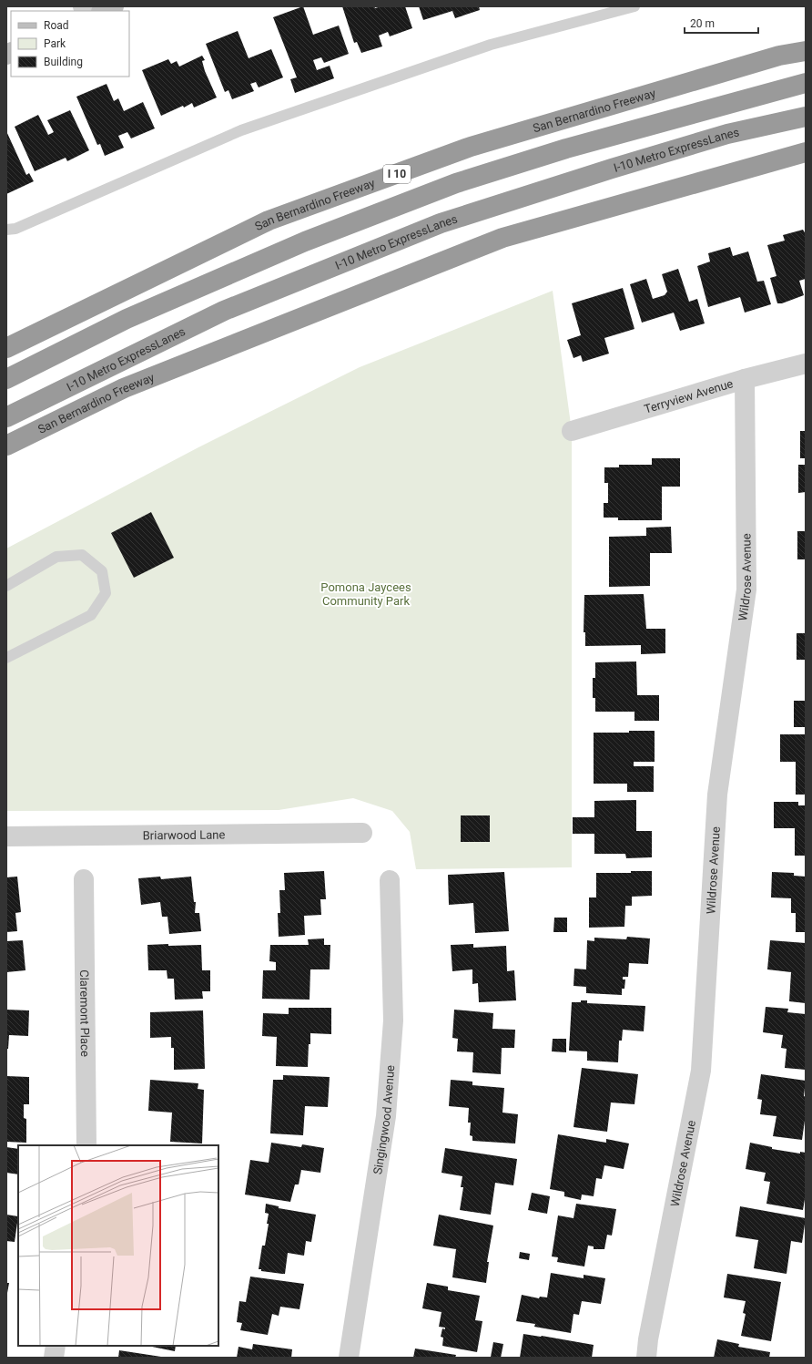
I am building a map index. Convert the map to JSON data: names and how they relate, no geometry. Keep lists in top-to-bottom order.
{
  "streets": {
    "highway": ["San Bernardino Freeway", "I-10 Metro ExpressLanes", "I 10"],
    "street": [
      "Terryview Avenue",
      "Wildrose Avenue",
      "Briarwood Lane",
      "Claremont Place",
      "Singingwood Avenue"
    ]
  },
  "crossings": [
    ["Terryview Avenue", "Wildrose Avenue"]
  ],
  "parks": ["Pomona Jaycees Community Park"],
  "legend": ["Road", "Park", "Building"],
  "scale_bar": "20 m"
}
